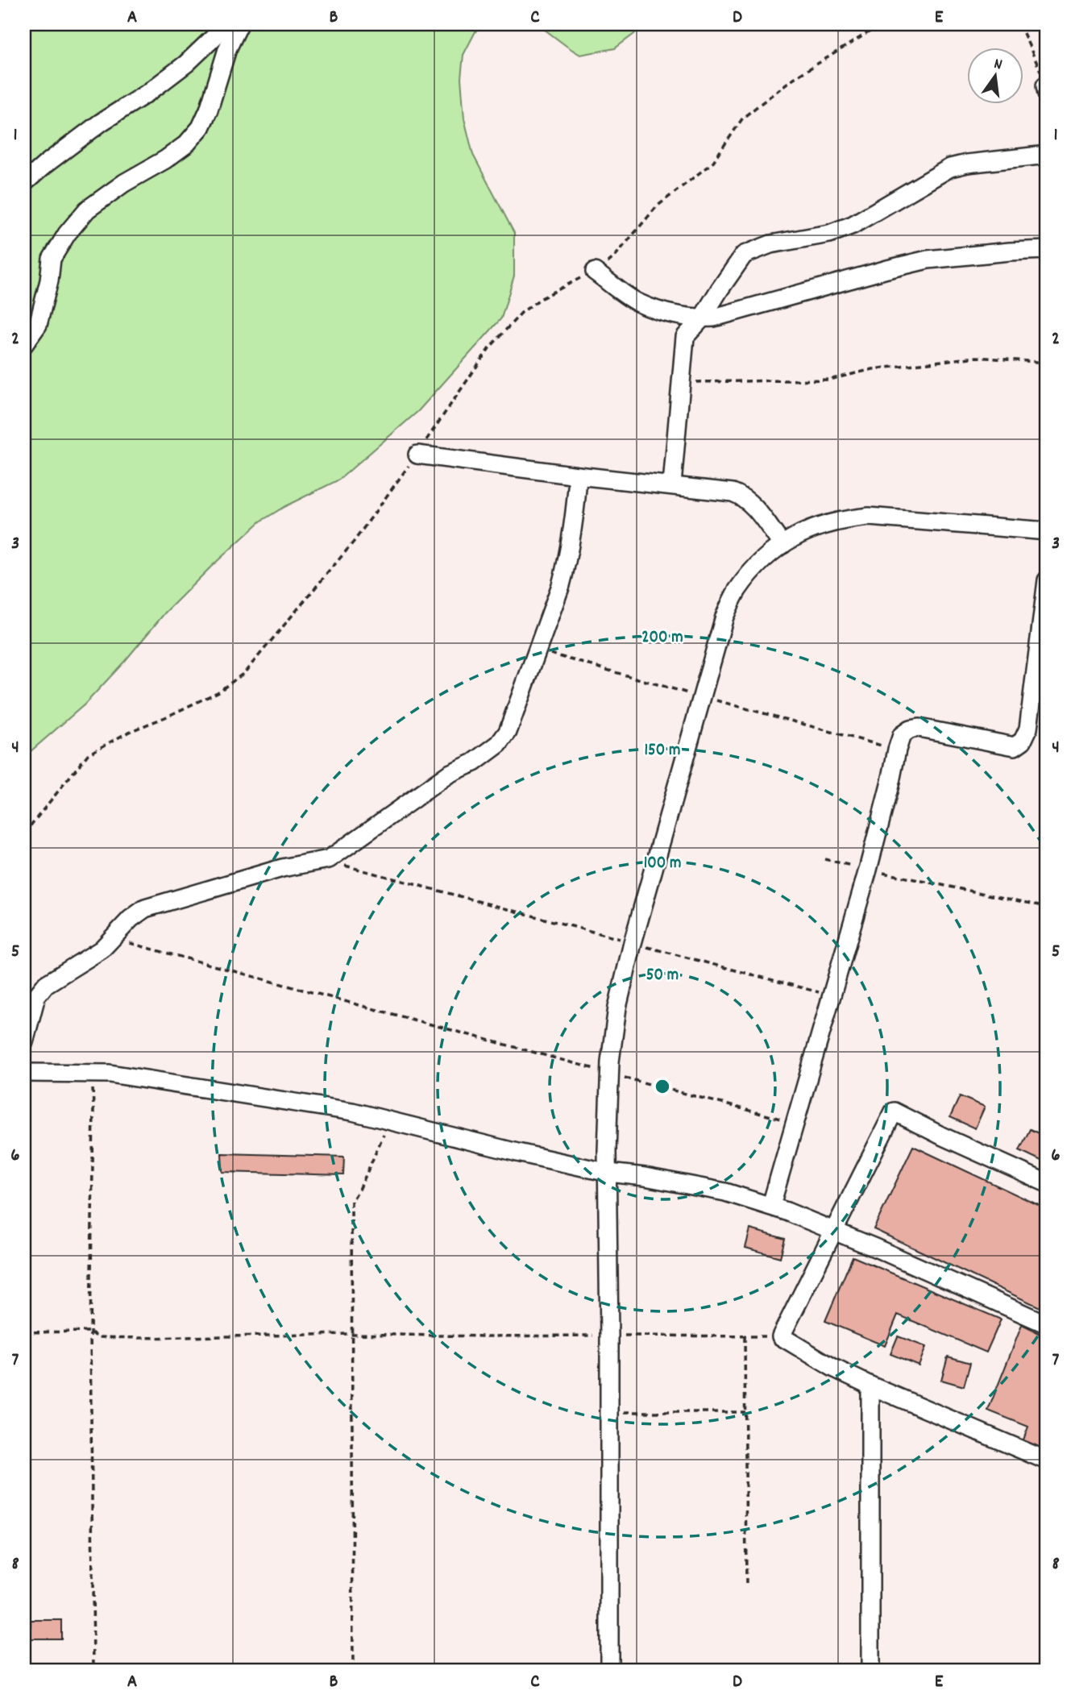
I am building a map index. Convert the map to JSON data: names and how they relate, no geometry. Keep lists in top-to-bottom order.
{
  "north": "top",
  "grid": {
    "columns": [
      "A",
      "B",
      "C",
      "D",
      "E"
    ],
    "rows": [
      "1",
      "2",
      "3",
      "4",
      "5",
      "6",
      "7",
      "8"
    ]
  },
  "rings": [
    "200 m",
    "150 m",
    "100 m",
    "50 m"
  ]
}
